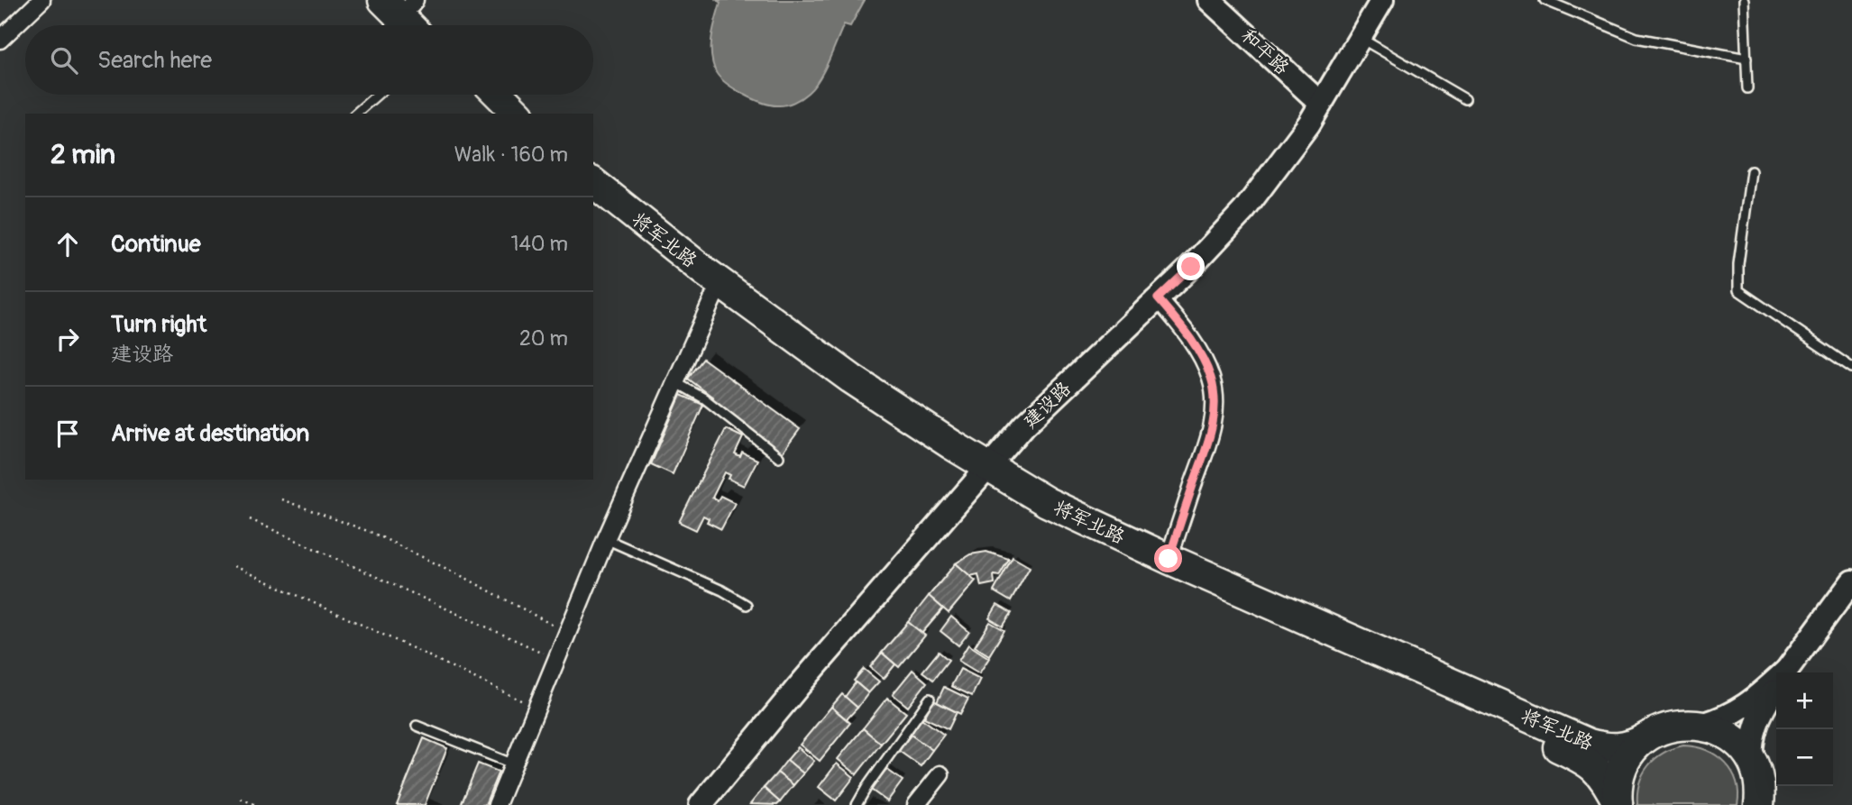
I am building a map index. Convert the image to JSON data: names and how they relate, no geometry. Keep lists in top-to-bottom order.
{
  "streets": {
    "highway": ["将军北路"],
    "street": ["和平路", "建设路"]
  },
  "crossings": [
    ["和平路", "建设路"],
    ["将军北路", "建设路"]
  ],
  "page": {
    "search": "Search here",
    "heading": ["2 min", "Walk · 160 m"],
    "list": [
      ["Continue", "140 m"],
      ["Turn right", "建设路", "20 m"],
      "Arrive at destination"
    ],
    "map_buttons": ["+", "−"]
  }
}
